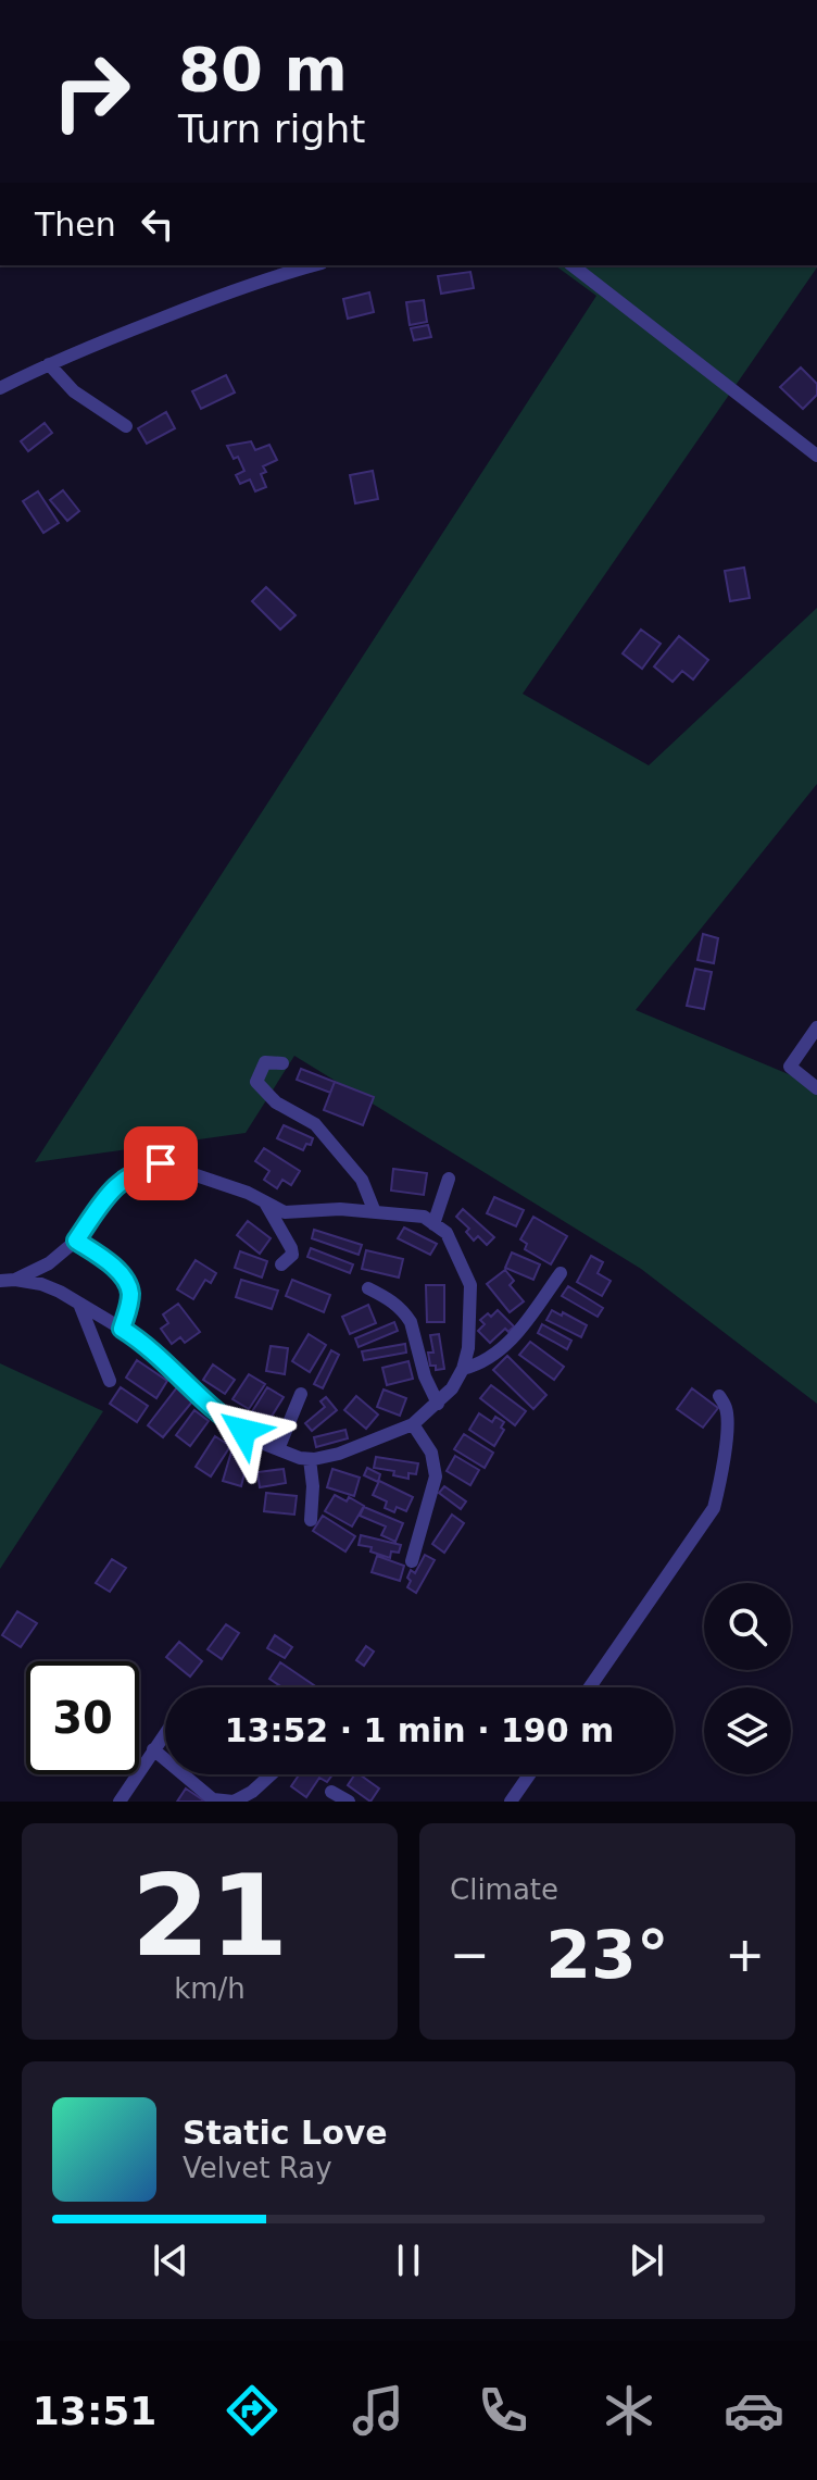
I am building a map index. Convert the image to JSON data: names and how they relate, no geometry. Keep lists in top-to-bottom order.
{
  "page": {
    "turn": ["80 m", "Turn right"],
    "then": "Then",
    "limit": "30",
    "trip": "13:52 · 1 min · 190 m",
    "tile": [
      ["21", "km/h"],
      "Climate"
    ],
    "heat": ["−", "23°", "+"],
    "song": ["Static Love", "Velvet Ray"],
    "tabs": "13:51"
  }
}
